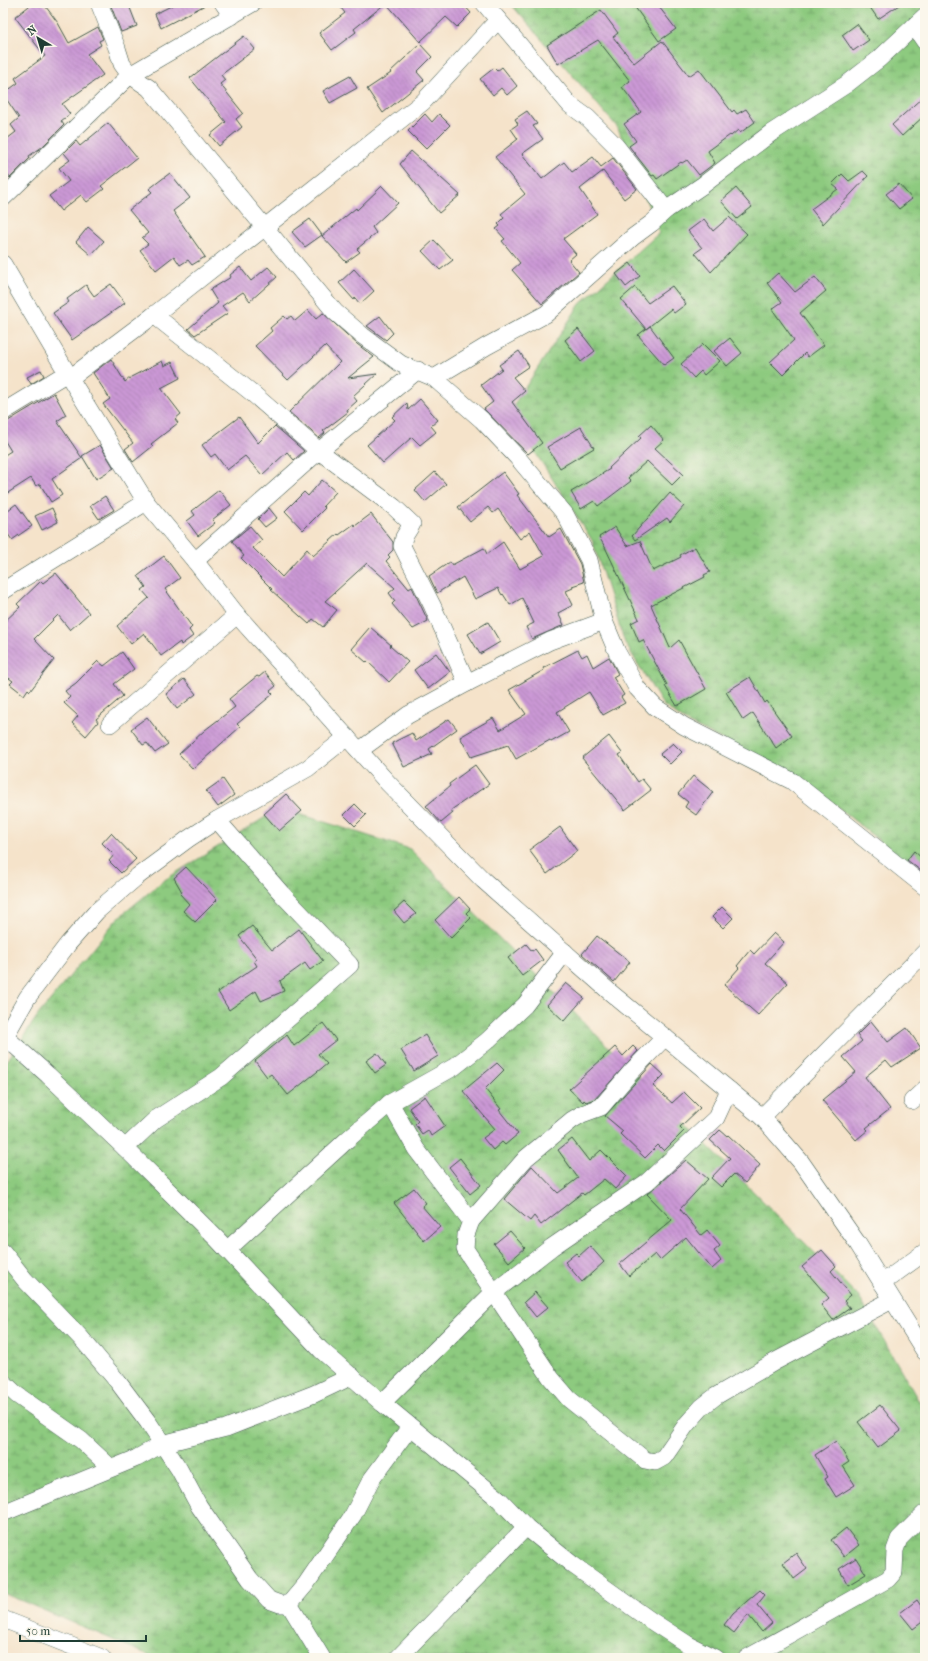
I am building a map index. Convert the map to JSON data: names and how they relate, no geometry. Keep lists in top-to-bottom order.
{
  "scale_bar": "50 m",
  "north": "top left"
}
